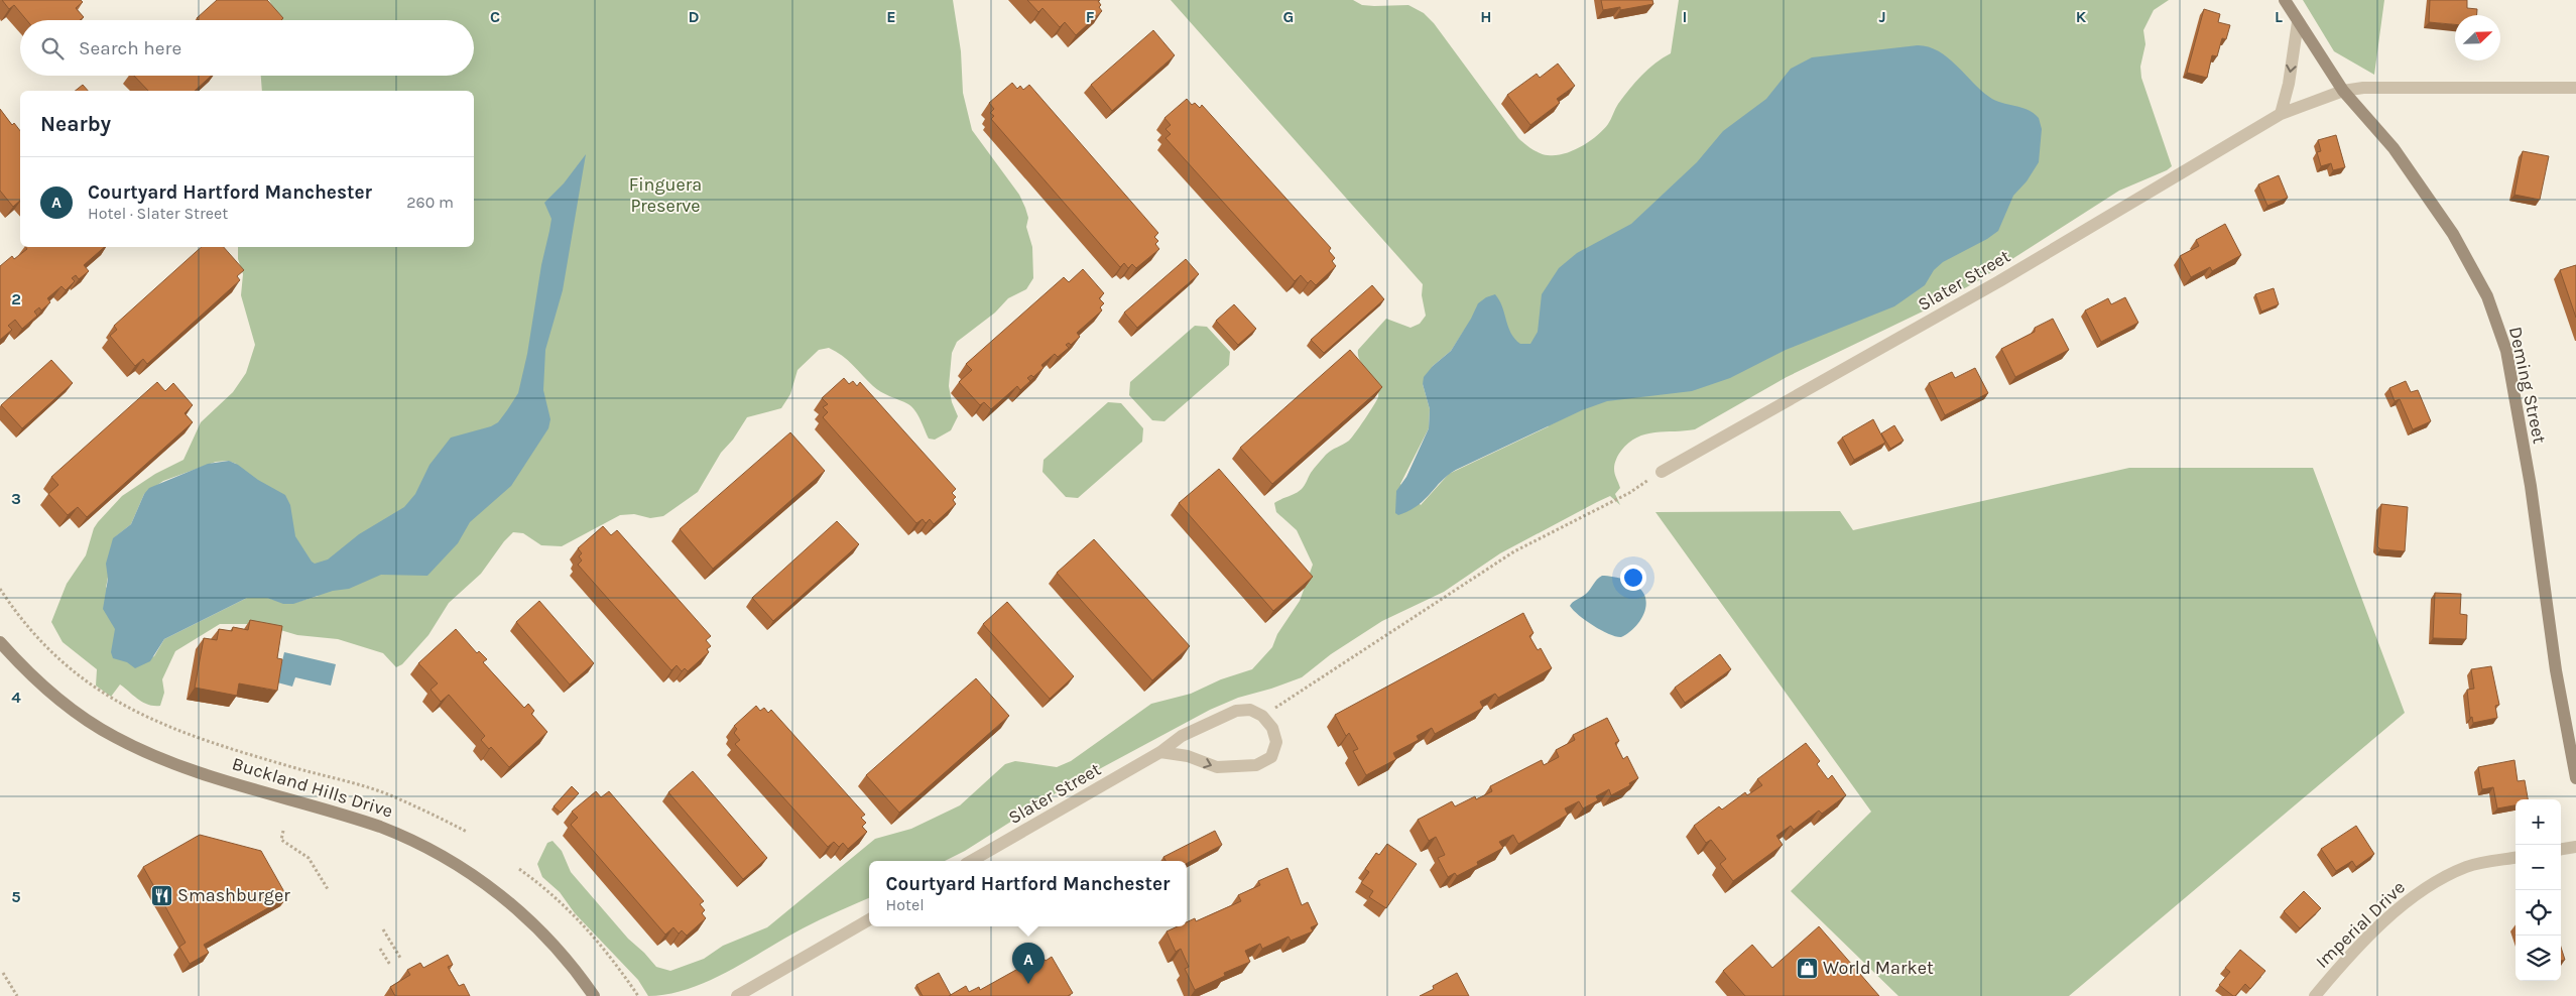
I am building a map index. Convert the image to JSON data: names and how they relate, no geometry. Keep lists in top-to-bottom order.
{
  "streets": {
    "street": [
      "Slater Street",
      "Deming Street",
      "Buckland Hills Drive",
      "Imperial Drive"
    ]
  },
  "crossings": [
    ["Slater Street", "Deming Street"]
  ],
  "parks": ["Finguera Preserve"],
  "places": {
    "restaurant": ["Smashburger"],
    "shop": ["World Market"]
  },
  "north": "top right",
  "page": {
    "search": "Search here",
    "heading": "Nearby",
    "list": [
      {
        "mark": "A",
        "name": "Courtyard Hartford Manchester",
        "note": "Hotel · Slater Street",
        "value": "260 m"
      }
    ],
    "map_buttons": ["+", "−"],
    "popup": ["Courtyard Hartford Manchester", "Hotel"],
    "pins": "A"
  },
  "grid": {
    "columns": [
      "C",
      "D",
      "E",
      "F",
      "G",
      "H",
      "I",
      "J",
      "K",
      "L"
    ],
    "rows": [
      "2",
      "3",
      "4",
      "5"
    ]
  }
}
